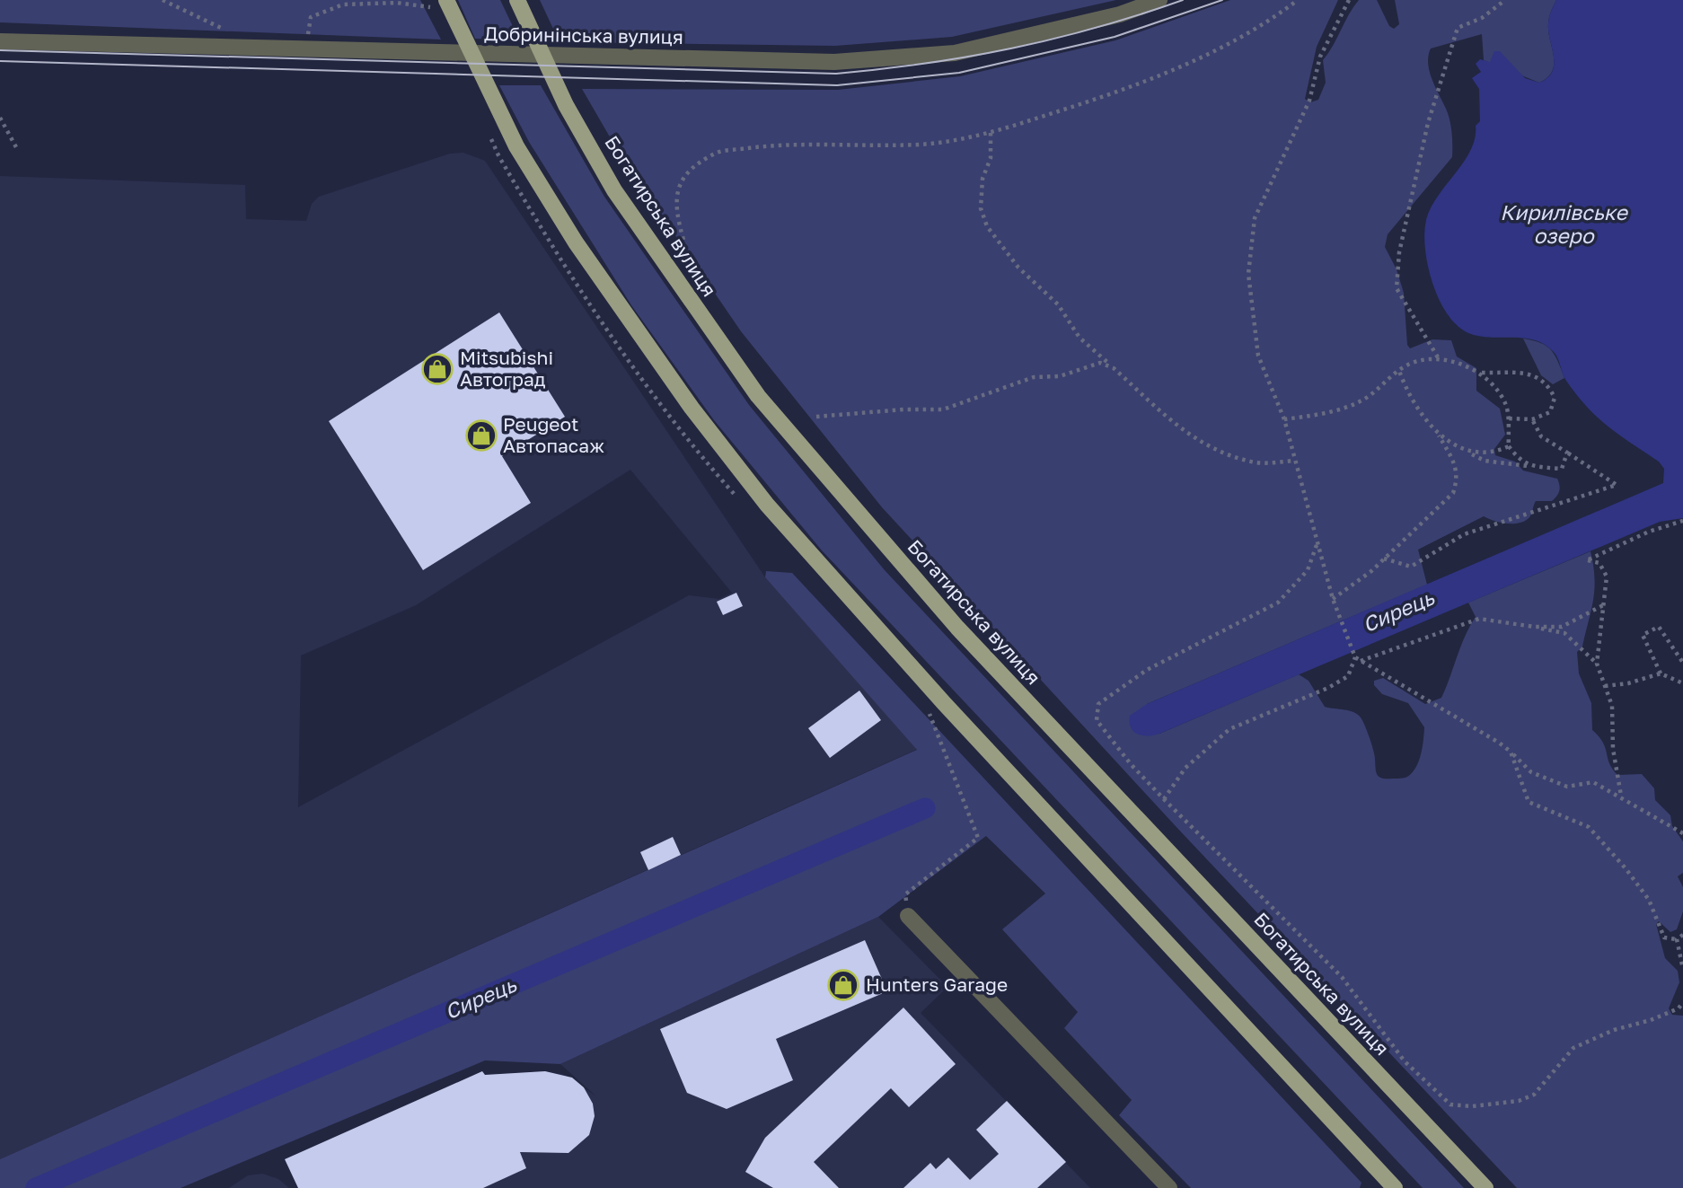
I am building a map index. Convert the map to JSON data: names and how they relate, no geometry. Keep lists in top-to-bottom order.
{
  "streets": {
    "main road": ["Богатирська вулиця"],
    "street": ["Добринінська вулиця"]
  },
  "water": ["Кирилівське озеро", "Сирець"],
  "places": {
    "shop": ["Mitsubishi Автоград", "Peugeot Автопасаж", "Hunters Garage"]
  }
}
